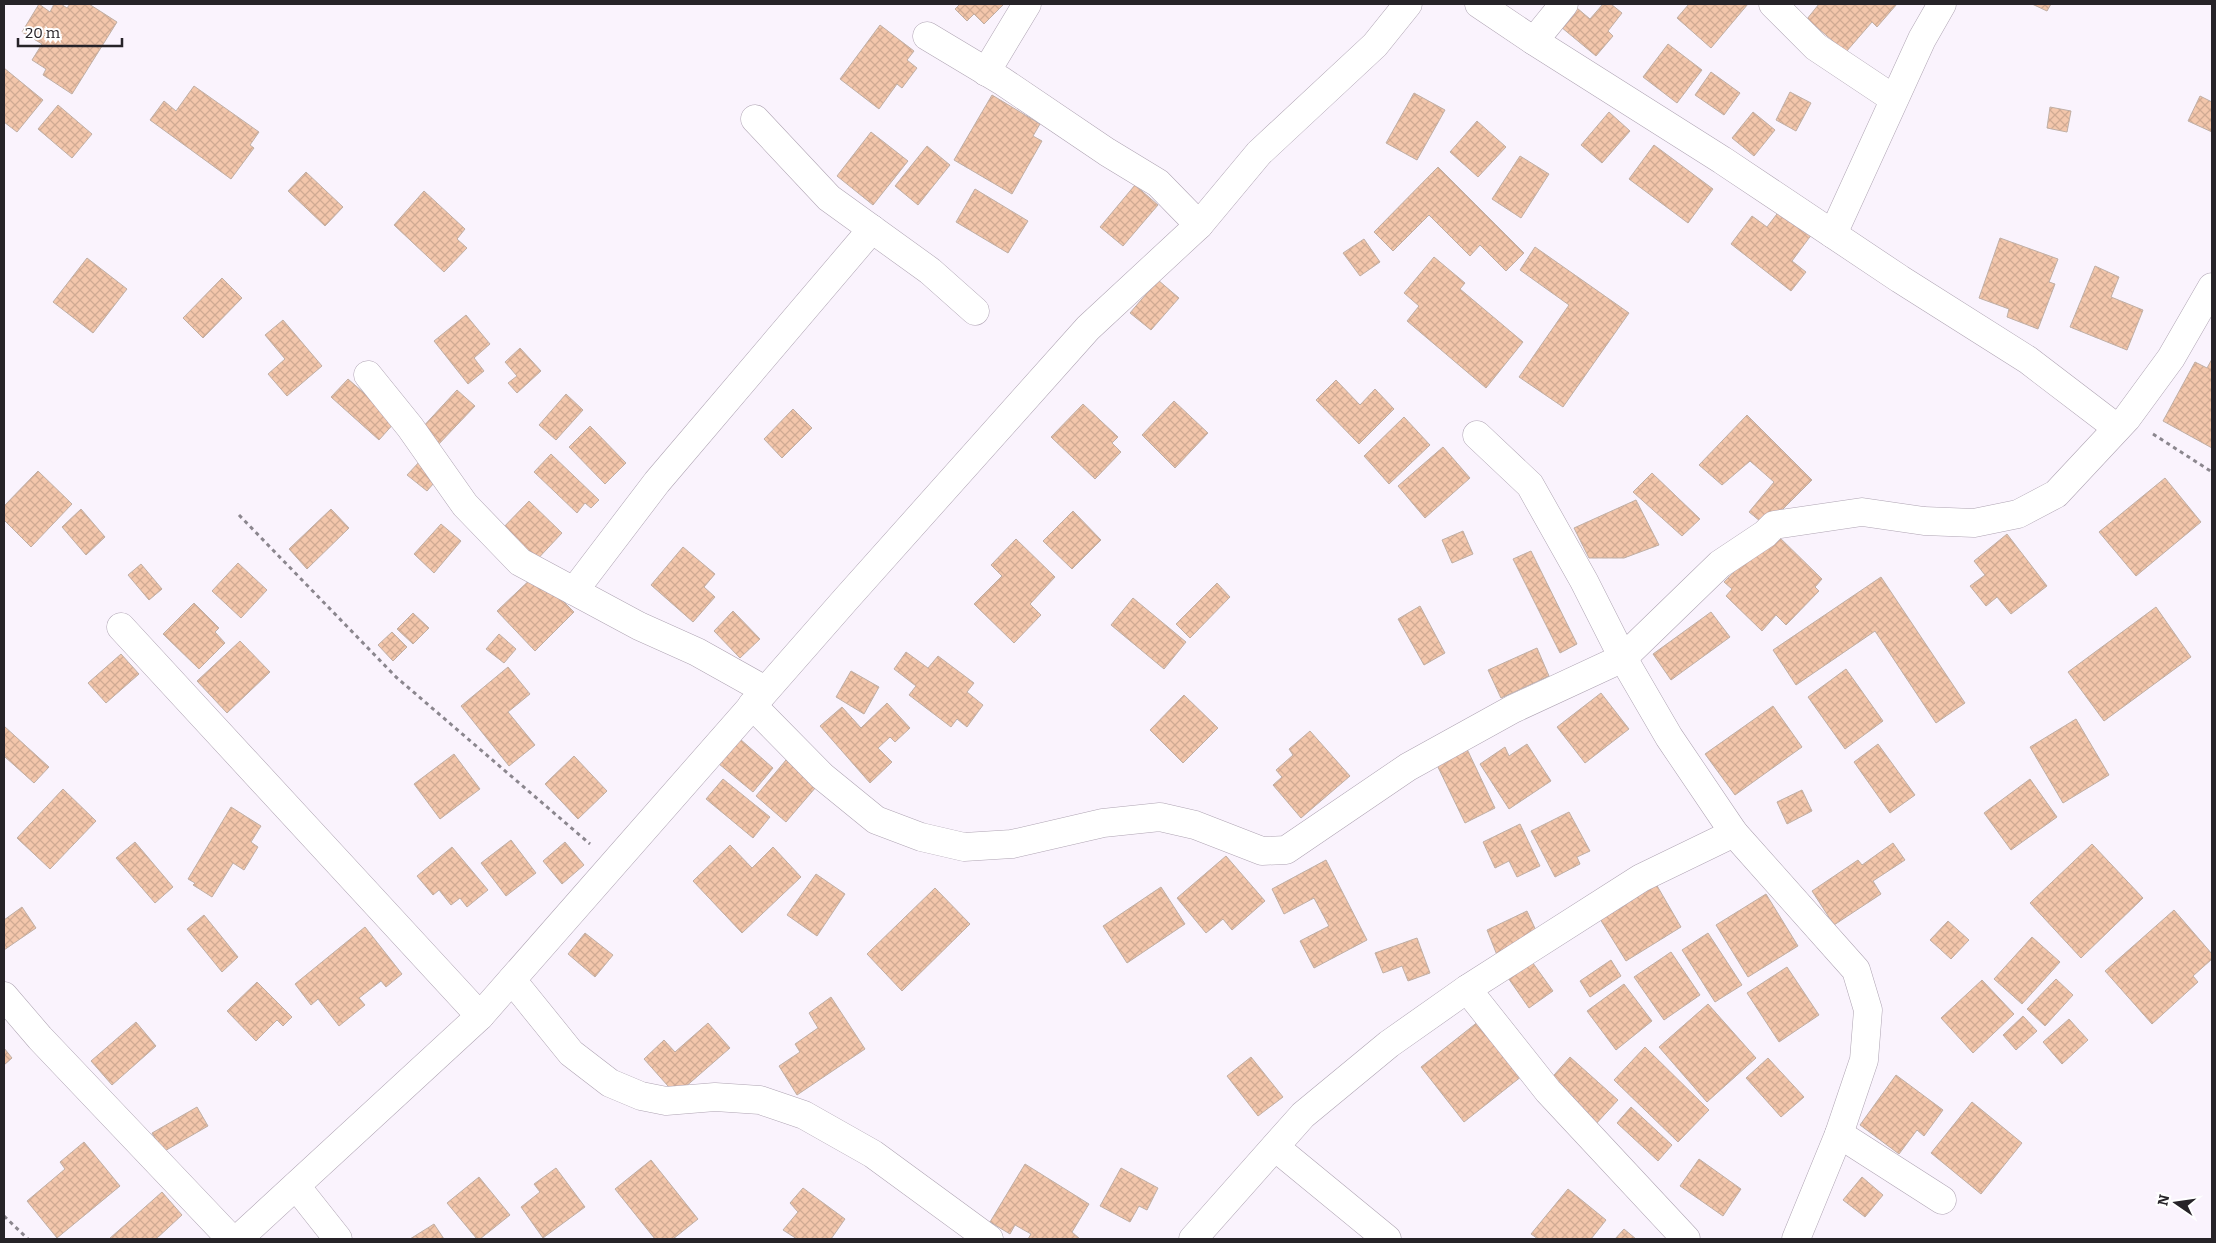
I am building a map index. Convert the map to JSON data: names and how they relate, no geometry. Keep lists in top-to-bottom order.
{
  "scale_bar": "20 m",
  "north": "left"
}
